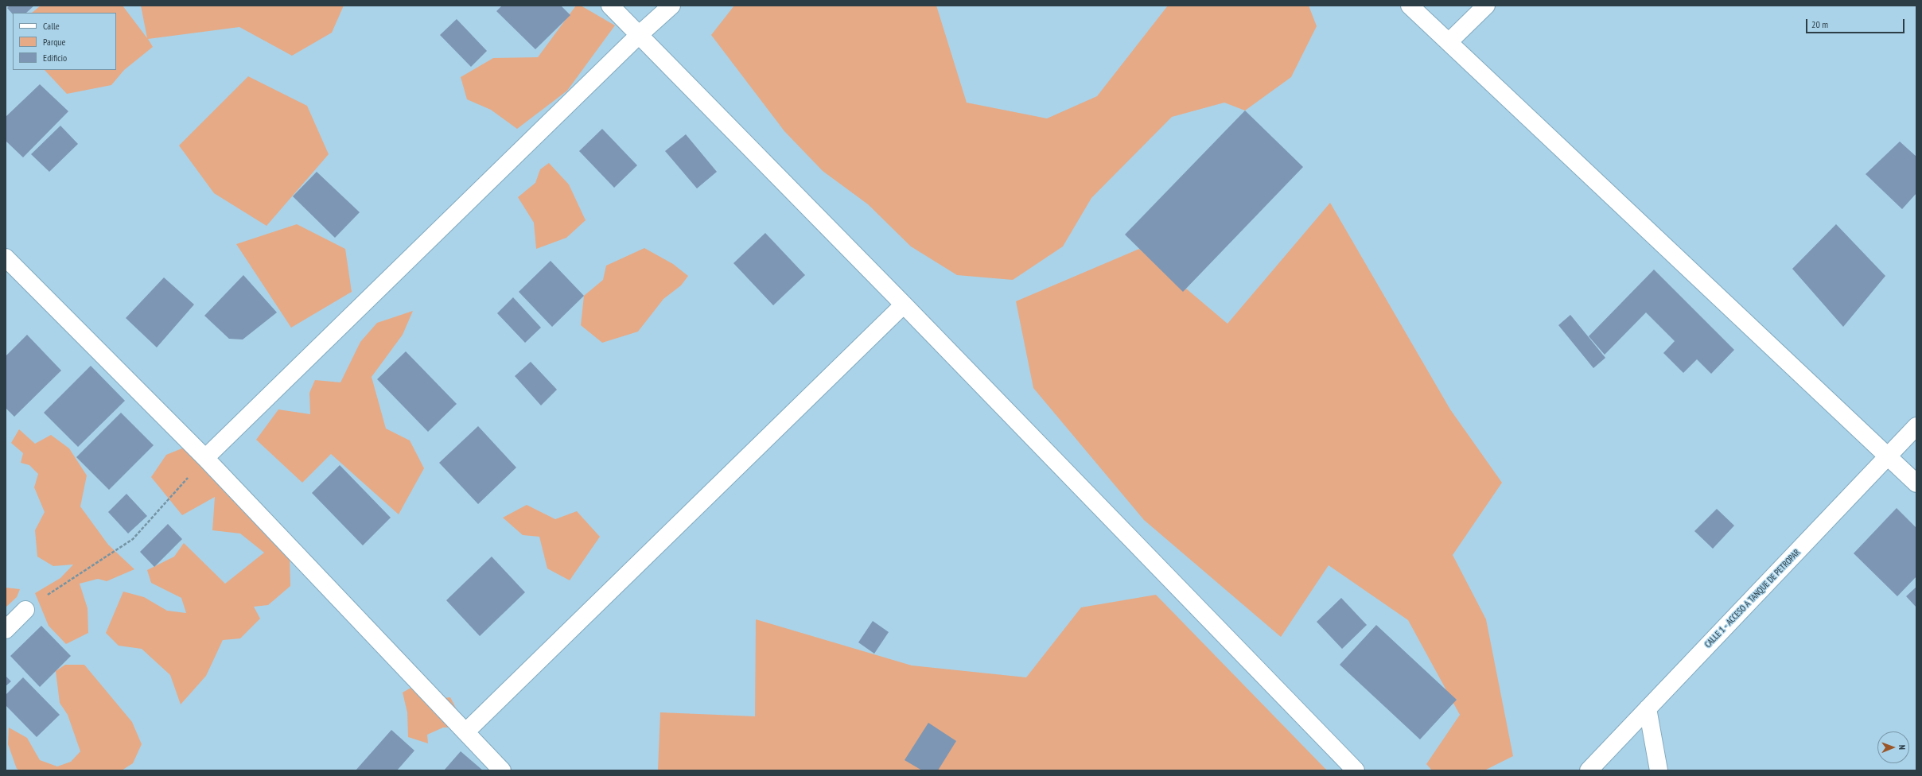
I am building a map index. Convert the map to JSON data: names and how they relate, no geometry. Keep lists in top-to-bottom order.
{
  "streets": {
    "street": ["CALLE 1 - ACCESO A TANQUE DE PETROPAR"]
  },
  "legend": ["Calle", "Parque", "Edificio"],
  "scale_bar": "20 m",
  "north": "right"
}
